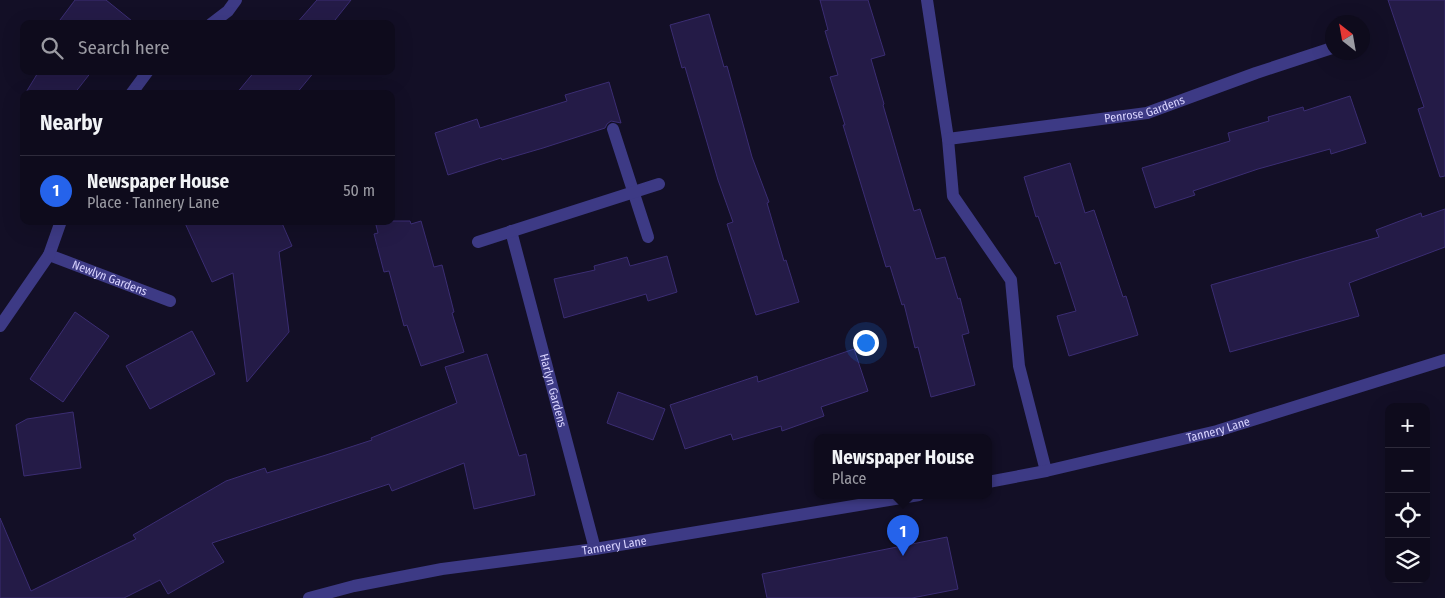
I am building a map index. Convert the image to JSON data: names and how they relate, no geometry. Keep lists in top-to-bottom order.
{
  "streets": {
    "street": [
      "Penrose Gardens",
      "Newlyn Gardens",
      "Harlyn Gardens",
      "Tannery Lane"
    ]
  },
  "crossings": [
    ["Harlyn Gardens", "Tannery Lane"]
  ],
  "north": "top left",
  "page": {
    "search": "Search here",
    "heading": "Nearby",
    "list": [
      {
        "mark": "1",
        "name": "Newspaper House",
        "note": "Place · Tannery Lane",
        "value": "50 m"
      }
    ],
    "map_buttons": ["+", "−"],
    "popup": ["Newspaper House", "Place"],
    "pins": "1"
  }
}
